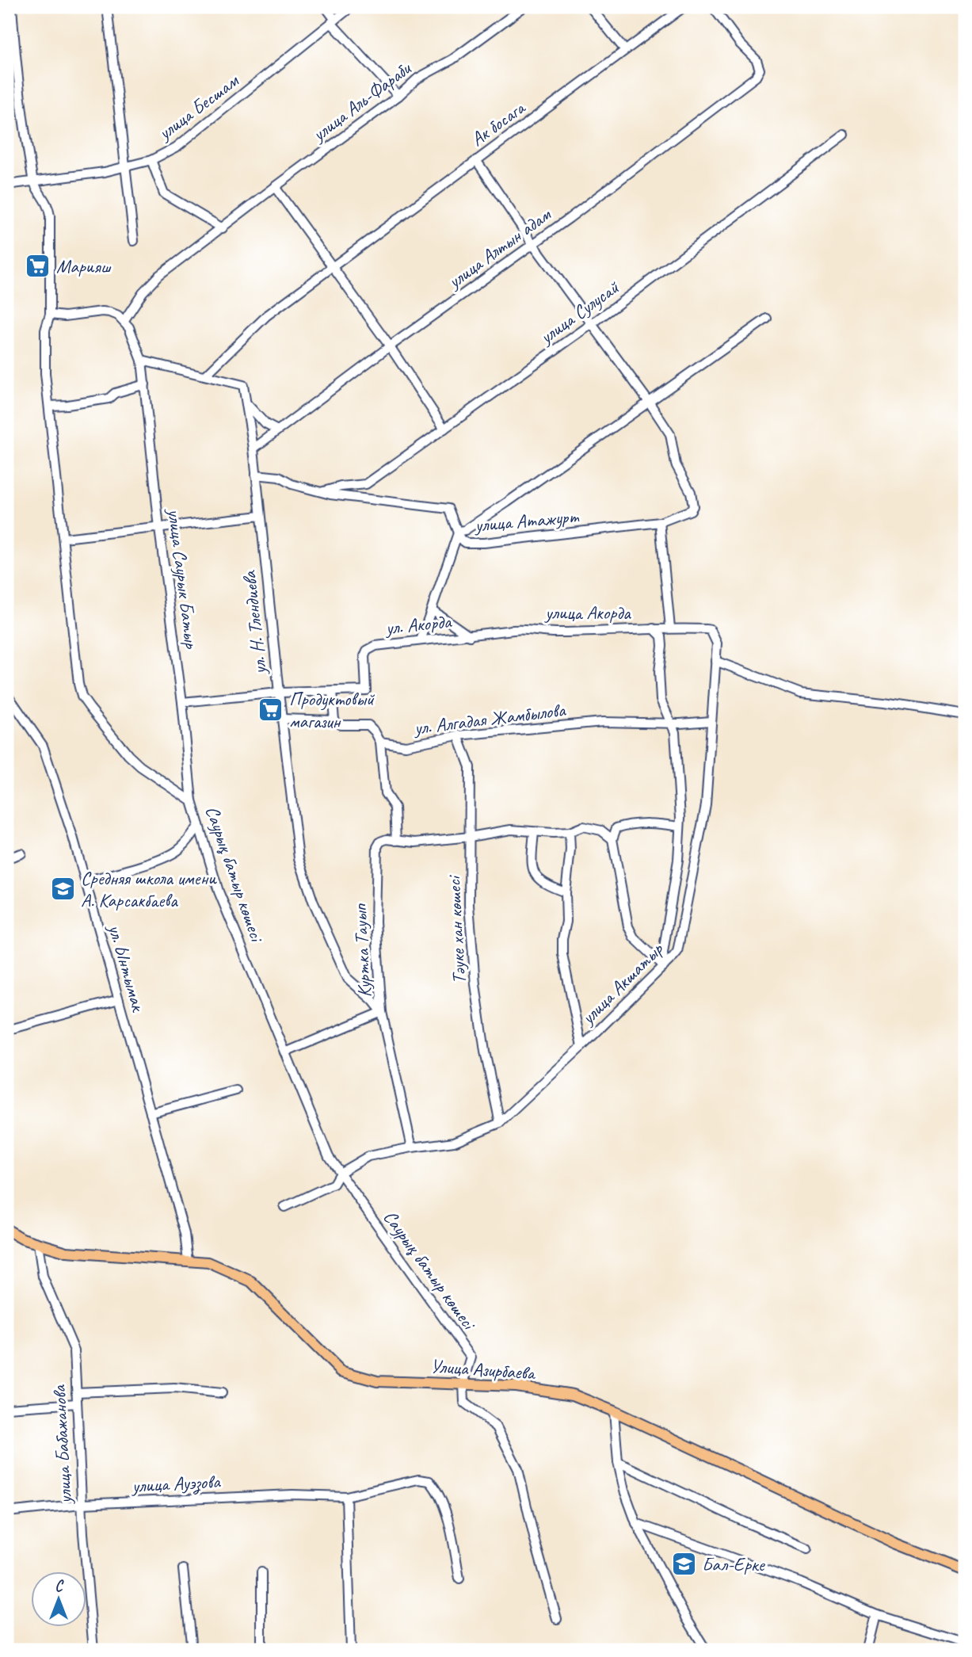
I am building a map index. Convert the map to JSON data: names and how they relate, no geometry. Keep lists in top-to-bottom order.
{
  "streets": {
    "main road": ["Улица Азирбаева"],
    "street": [
      "улица Аль-Фараби",
      "улица Бесшам",
      "Ак босага",
      "улица Алтын адам",
      "улица Сулусай",
      "улица Атажурт",
      "улица Саурык Батыр",
      "улица Акорда",
      "ул. Н. Тлендиева",
      "ул. Акорда",
      "ул. Алгадая Жамбылова",
      "Саурық батыр көшесі",
      "Тәуке хан көшесі",
      "Куртка Тауып",
      "ул. Ынтымак",
      "улица Акшатыр",
      "улица Бабажанова",
      "улица Ауэзова"
    ]
  },
  "crossings": [
    ["улица Аль-Фараби", "улица Саурык Батыр"],
    ["улица Бесшам", "Саурық батыр көшесі"],
    ["Ак босага", "ул. Н. Тлендиева"],
    ["улица Алтын адам", "ул. Н. Тлендиева"],
    ["улица Сулусай", "улица Атажурт"],
    ["улица Атажурт", "ул. Н. Тлендиева"],
    ["улица Саурык Батыр", "ул. Акорда"],
    ["улица Саурык Батыр", "Саурық батыр көшесі"],
    ["улица Акорда", "ул. Акорда"],
    ["улица Акорда", "улица Акшатыр"],
    ["ул. Н. Тлендиева", "ул. Акорда"],
    ["ул. Н. Тлендиева", "Куртка Тауып"],
    ["ул. Алгадая Жамбылова", "Тәуке хан көшесі"],
    ["ул. Алгадая Жамбылова", "улица Акшатыр"],
    ["Саурық батыр көшесі", "улица Акшатыр"],
    ["Саурық батыр көшесі", "Улица Азирбаева"],
    ["Тәуке хан көшесі", "улица Акшатыр"],
    ["Куртка Тауып", "улица Акшатыр"],
    ["ул. Ынтымак", "Улица Азирбаева"],
    ["Улица Азирбаева", "улица Бабажанова"],
    ["улица Бабажанова", "улица Ауэзова"]
  ],
  "places": {
    "supermarket": ["Марияш", "Продуктовый магазин"],
    "school or university": ["Средняя школа имени А. Карсакбаева", "Бал-Ерке"]
  },
  "north": "top"
}
